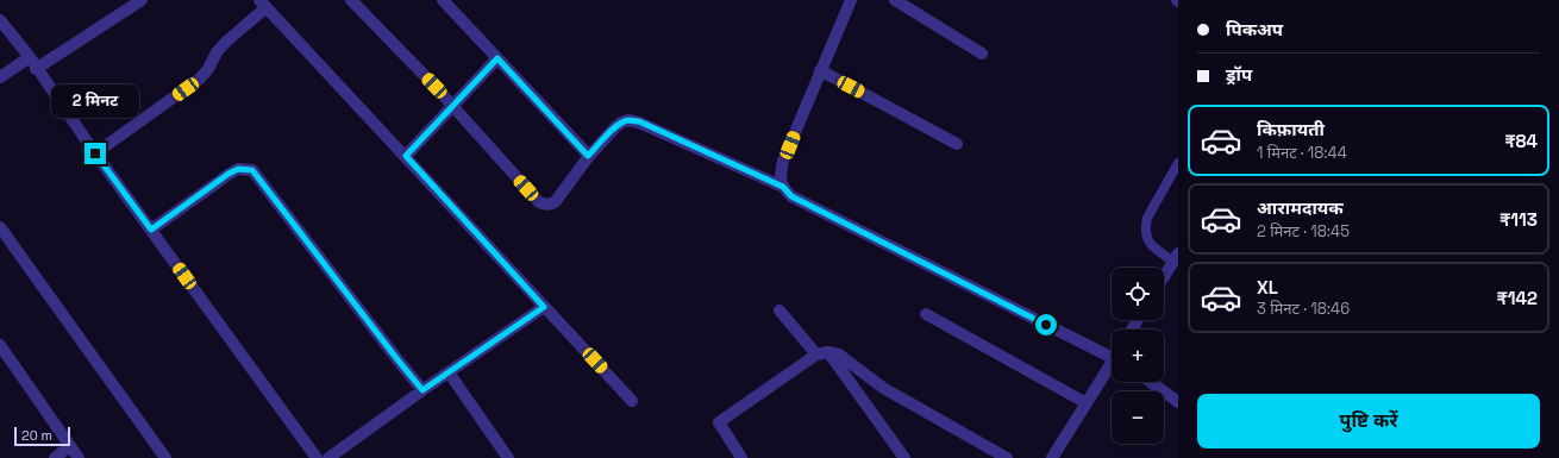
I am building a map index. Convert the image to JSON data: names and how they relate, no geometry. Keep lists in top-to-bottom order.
{
  "scale_bar": "20 m",
  "page": {
    "banner": ["पिकअप", "ड्रॉप"],
    "bubble": "2 मिनट",
    "list": [
      {
        "name": "किफ़ायती",
        "note": "1 मिनट · 18:44",
        "value": "₹84"
      },
      {
        "name": "आरामदायक",
        "note": "2 मिनट · 18:45",
        "value": "₹113"
      },
      {
        "name": "XL",
        "note": "3 मिनट · 18:46",
        "value": "₹142"
      }
    ],
    "map_buttons": ["+", "−"],
    "buttons": "पुष्टि करें",
    "scale": "20 m"
  }
}
